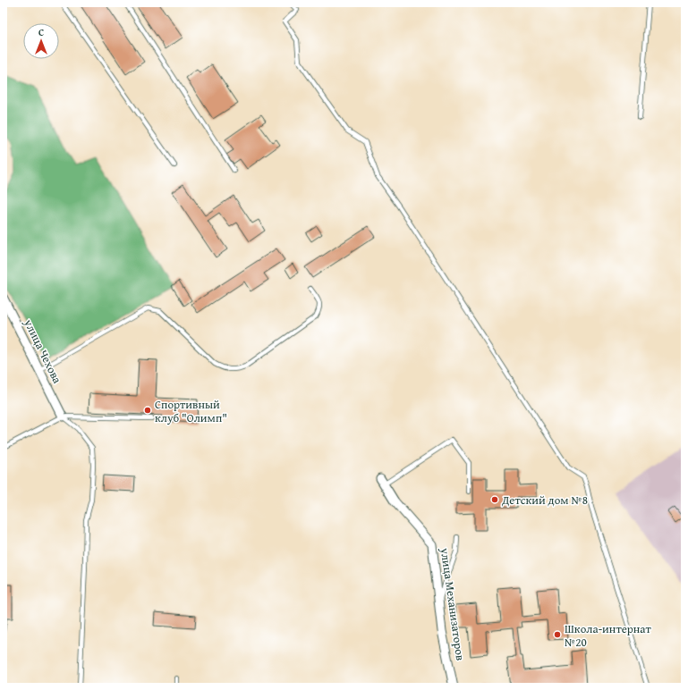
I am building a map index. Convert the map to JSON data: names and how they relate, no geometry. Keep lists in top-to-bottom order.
{
  "streets": {
    "street": ["улица Чехова", "улица Механизаторов"]
  },
  "places": ["Спортивный клуб \"Олимп\"", "Детский дом №8", "Школа-интернат №20"],
  "north": "top"
}
